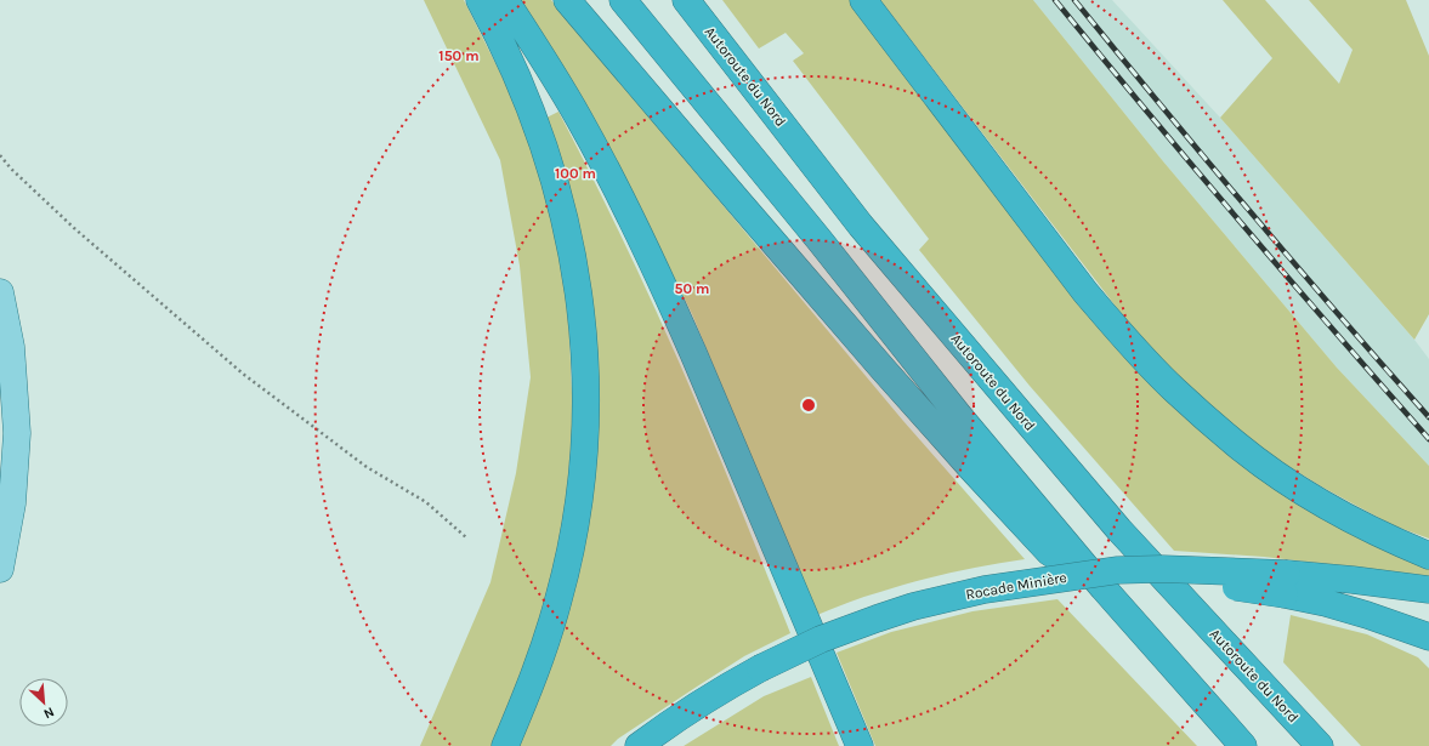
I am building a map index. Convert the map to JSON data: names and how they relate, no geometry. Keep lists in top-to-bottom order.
{
  "streets": {
    "highway": ["Autoroute du Nord", "Rocade Minière"]
  },
  "north": "bottom right",
  "rings": ["150 m", "100 m", "50 m"]
}
